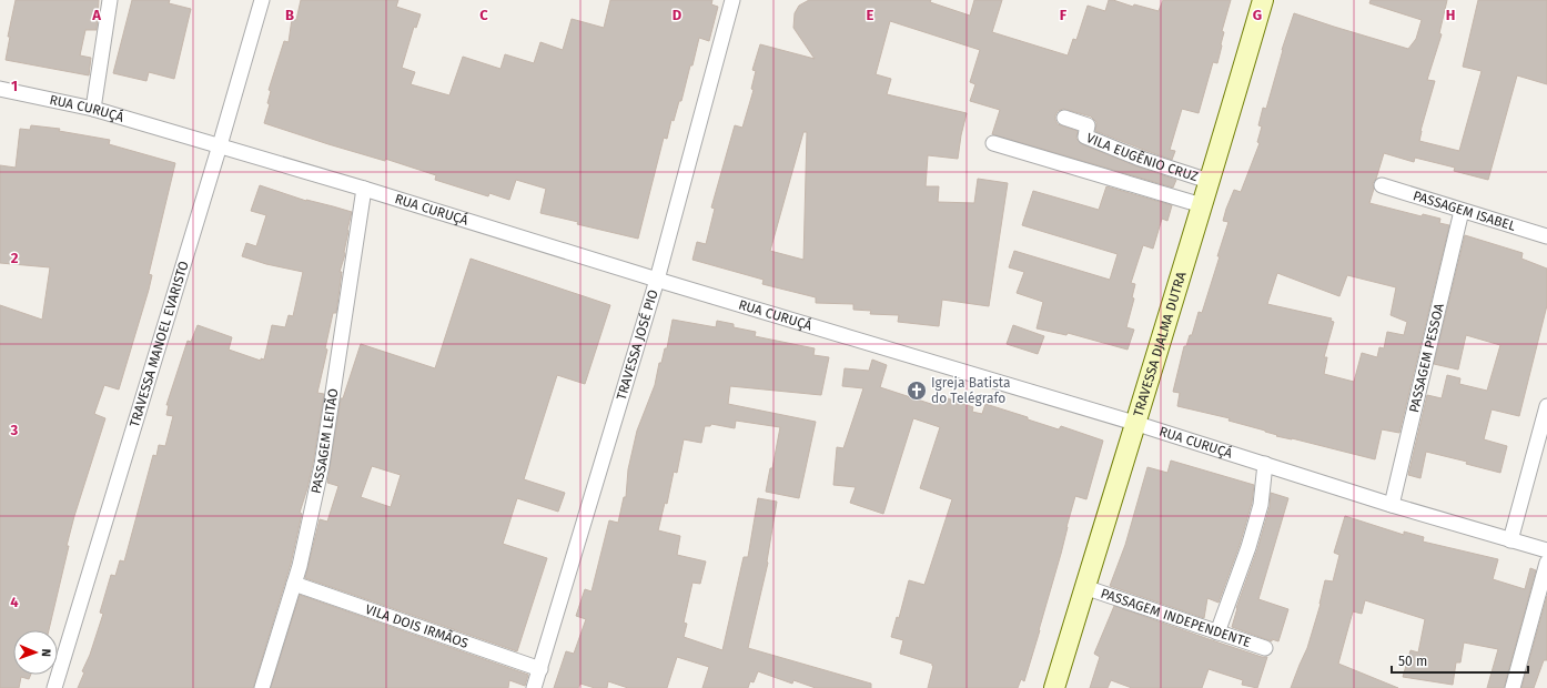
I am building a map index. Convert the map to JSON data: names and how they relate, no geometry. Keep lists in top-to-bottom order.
{
  "streets": {
    "street": [
      "RUA CURUÇÁ",
      "VILA EUGÊNIO CRUZ",
      "PASSAGEM ISABEL",
      "TRAVESSA MANOEL EVARISTO",
      "TRAVESSA DJALMA DUTRA",
      "TRAVESSA JOSÉ PIO",
      "PASSAGEM PESSOA",
      "PASSAGEM LEITÃO",
      "PASSAGEM INDEPENDENTE",
      "VILA DOIS IRMÃOS"
    ]
  },
  "crossings": [
    ["RUA CURUÇÁ", "TRAVESSA MANOEL EVARISTO"],
    ["RUA CURUÇÁ", "TRAVESSA DJALMA DUTRA"],
    ["RUA CURUÇÁ", "TRAVESSA JOSÉ PIO"],
    ["RUA CURUÇÁ", "PASSAGEM PESSOA"],
    ["RUA CURUÇÁ", "PASSAGEM LEITÃO"],
    ["VILA EUGÊNIO CRUZ", "TRAVESSA DJALMA DUTRA"],
    ["PASSAGEM ISABEL", "PASSAGEM PESSOA"],
    ["TRAVESSA DJALMA DUTRA", "PASSAGEM INDEPENDENTE"],
    ["TRAVESSA JOSÉ PIO", "VILA DOIS IRMÃOS"],
    ["PASSAGEM LEITÃO", "VILA DOIS IRMÃOS"]
  ],
  "places": {
    "church": ["Igreja Batista do Telégrafo"]
  },
  "scale_bar": "50 m",
  "north": "right",
  "grid": {
    "columns": [
      "A",
      "B",
      "C",
      "D",
      "E",
      "F",
      "G",
      "H"
    ],
    "rows": [
      "1",
      "2",
      "3",
      "4"
    ]
  }
}
